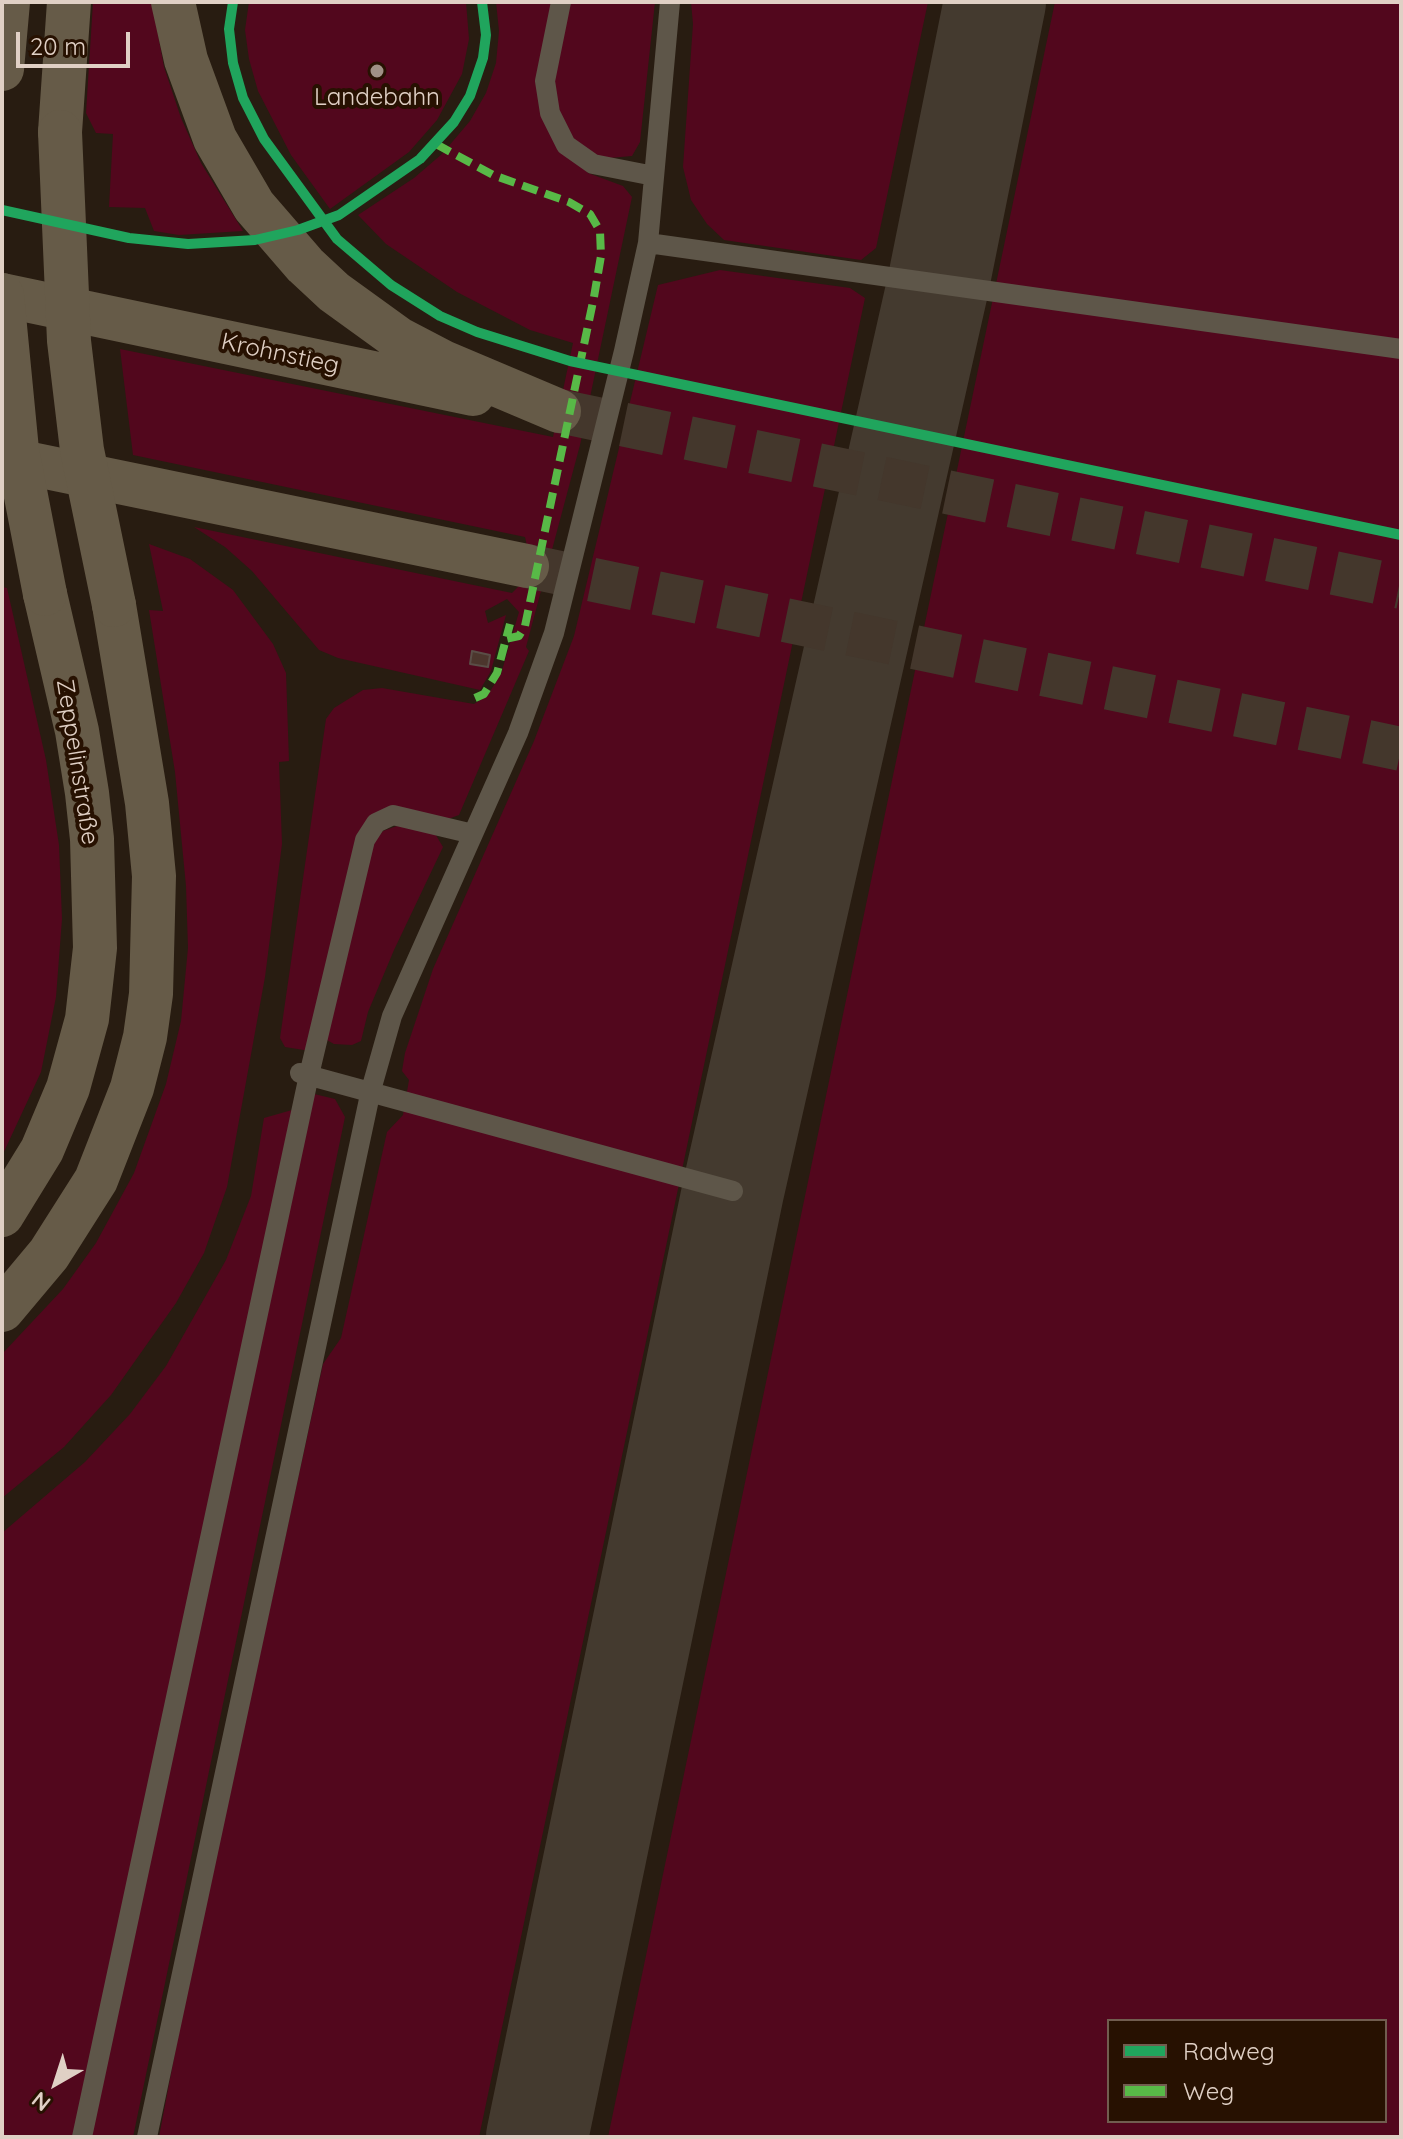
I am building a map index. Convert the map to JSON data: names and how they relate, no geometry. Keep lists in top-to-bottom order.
{
  "streets": {
    "highway": ["Krohnstieg", "Zeppelinstraße"]
  },
  "crossings": [
    ["Krohnstieg", "Zeppelinstraße"]
  ],
  "places": ["Landebahn"],
  "legend": ["Radweg", "Weg"],
  "scale_bar": "20 m",
  "north": "bottom left"
}
